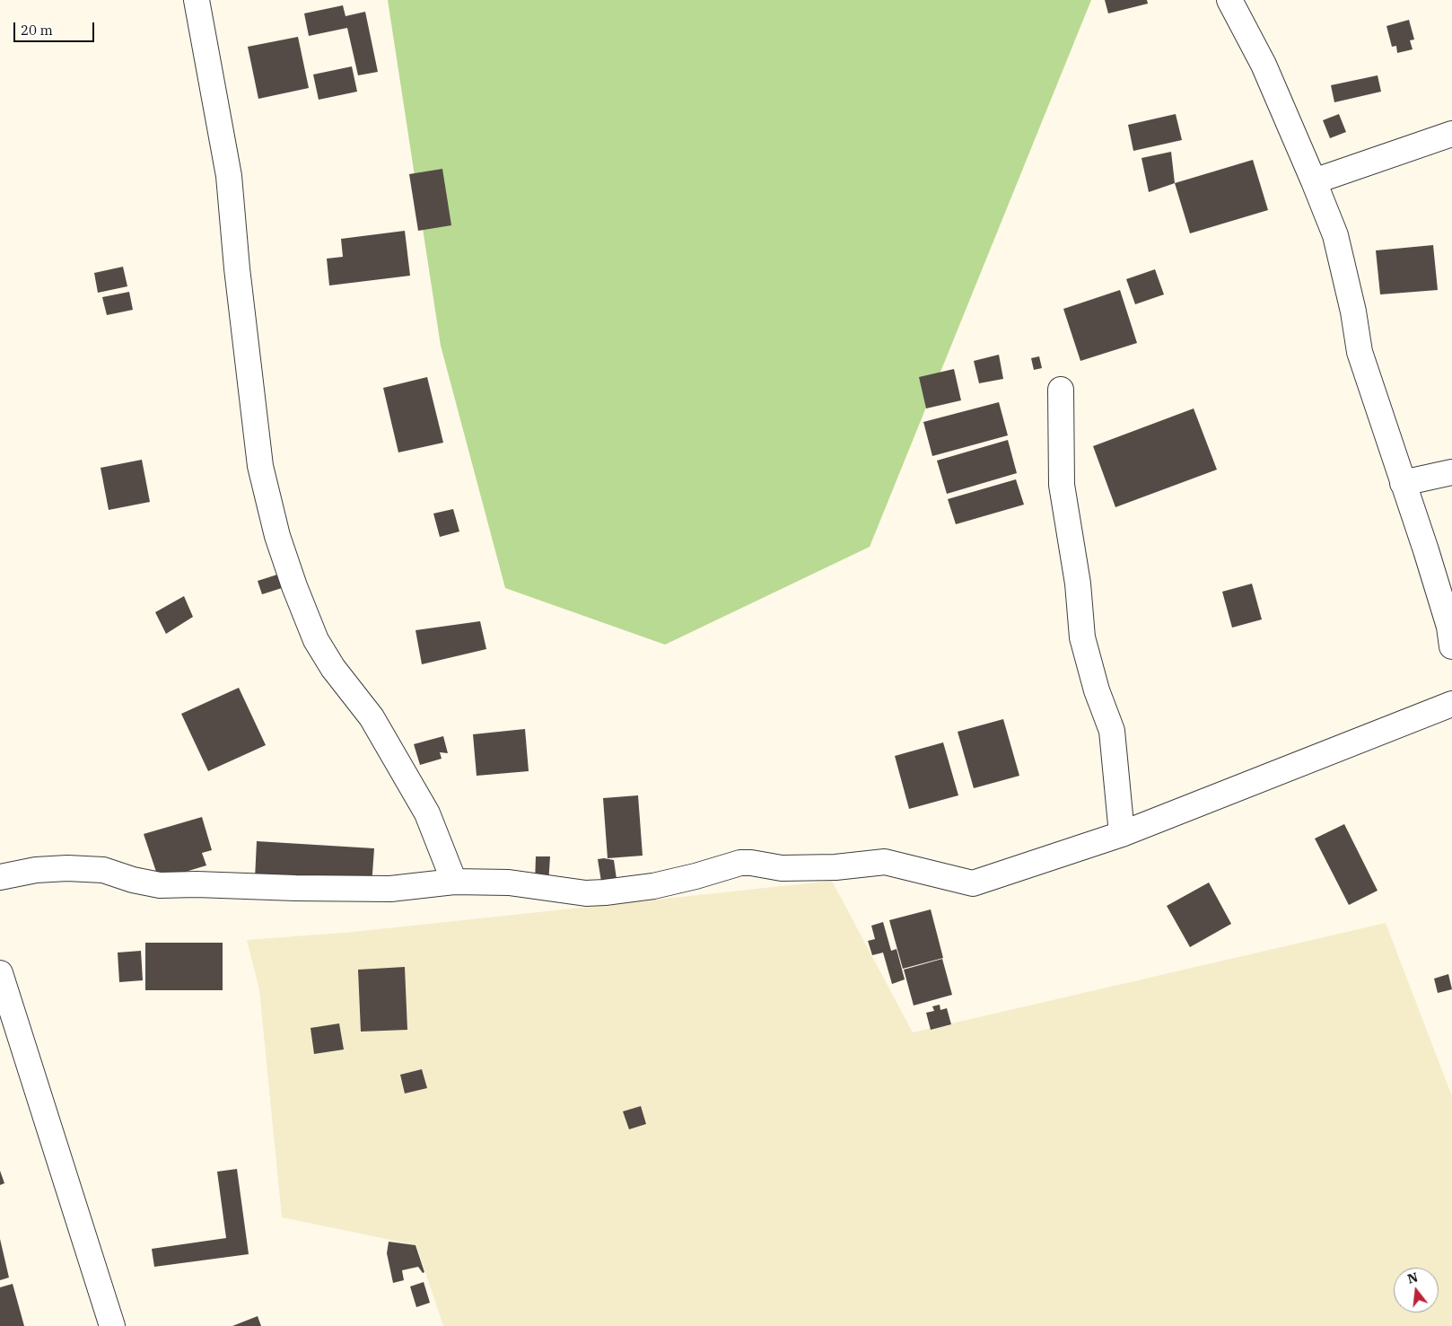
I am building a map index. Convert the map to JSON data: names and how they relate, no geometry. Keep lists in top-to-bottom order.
{
  "scale_bar": "20 m",
  "north": "top"
}
